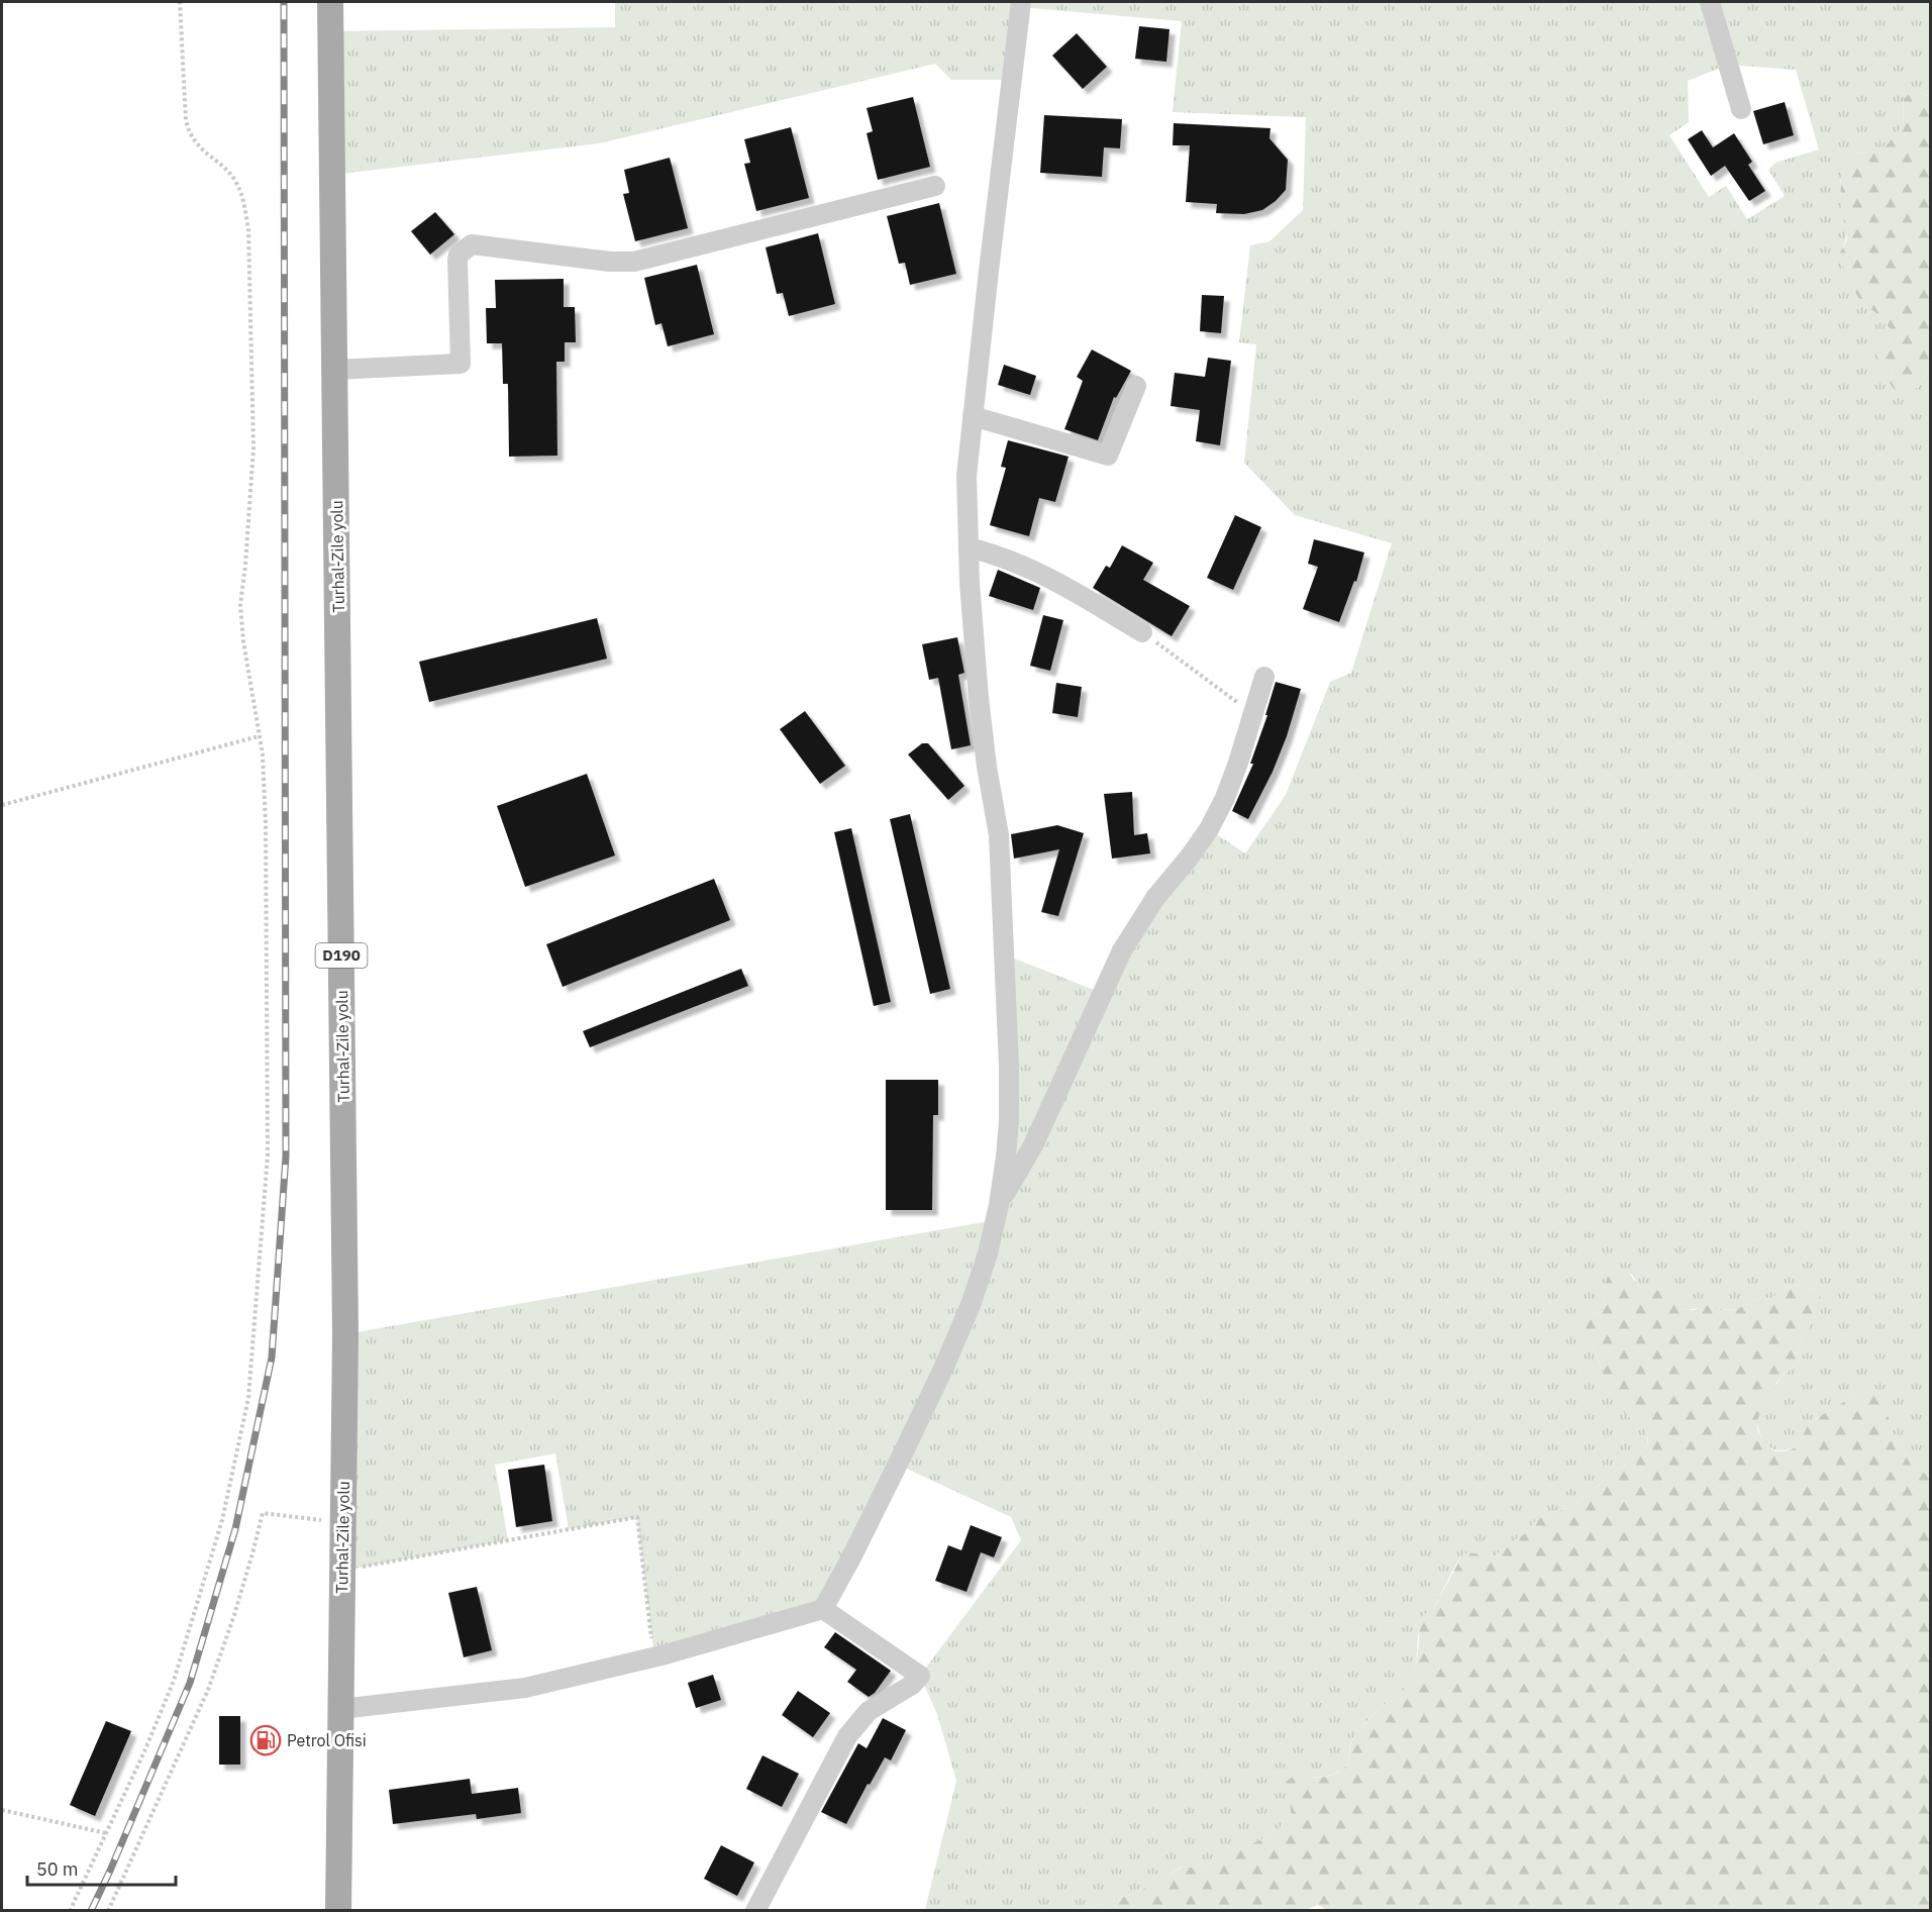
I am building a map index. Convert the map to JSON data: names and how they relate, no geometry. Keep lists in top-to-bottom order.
{
  "streets": {
    "main road": ["Turhal-Zile yolu", "D190"]
  },
  "places": {
    "fuel station": ["Petrol Ofisi"]
  },
  "scale_bar": "50 m"
}
